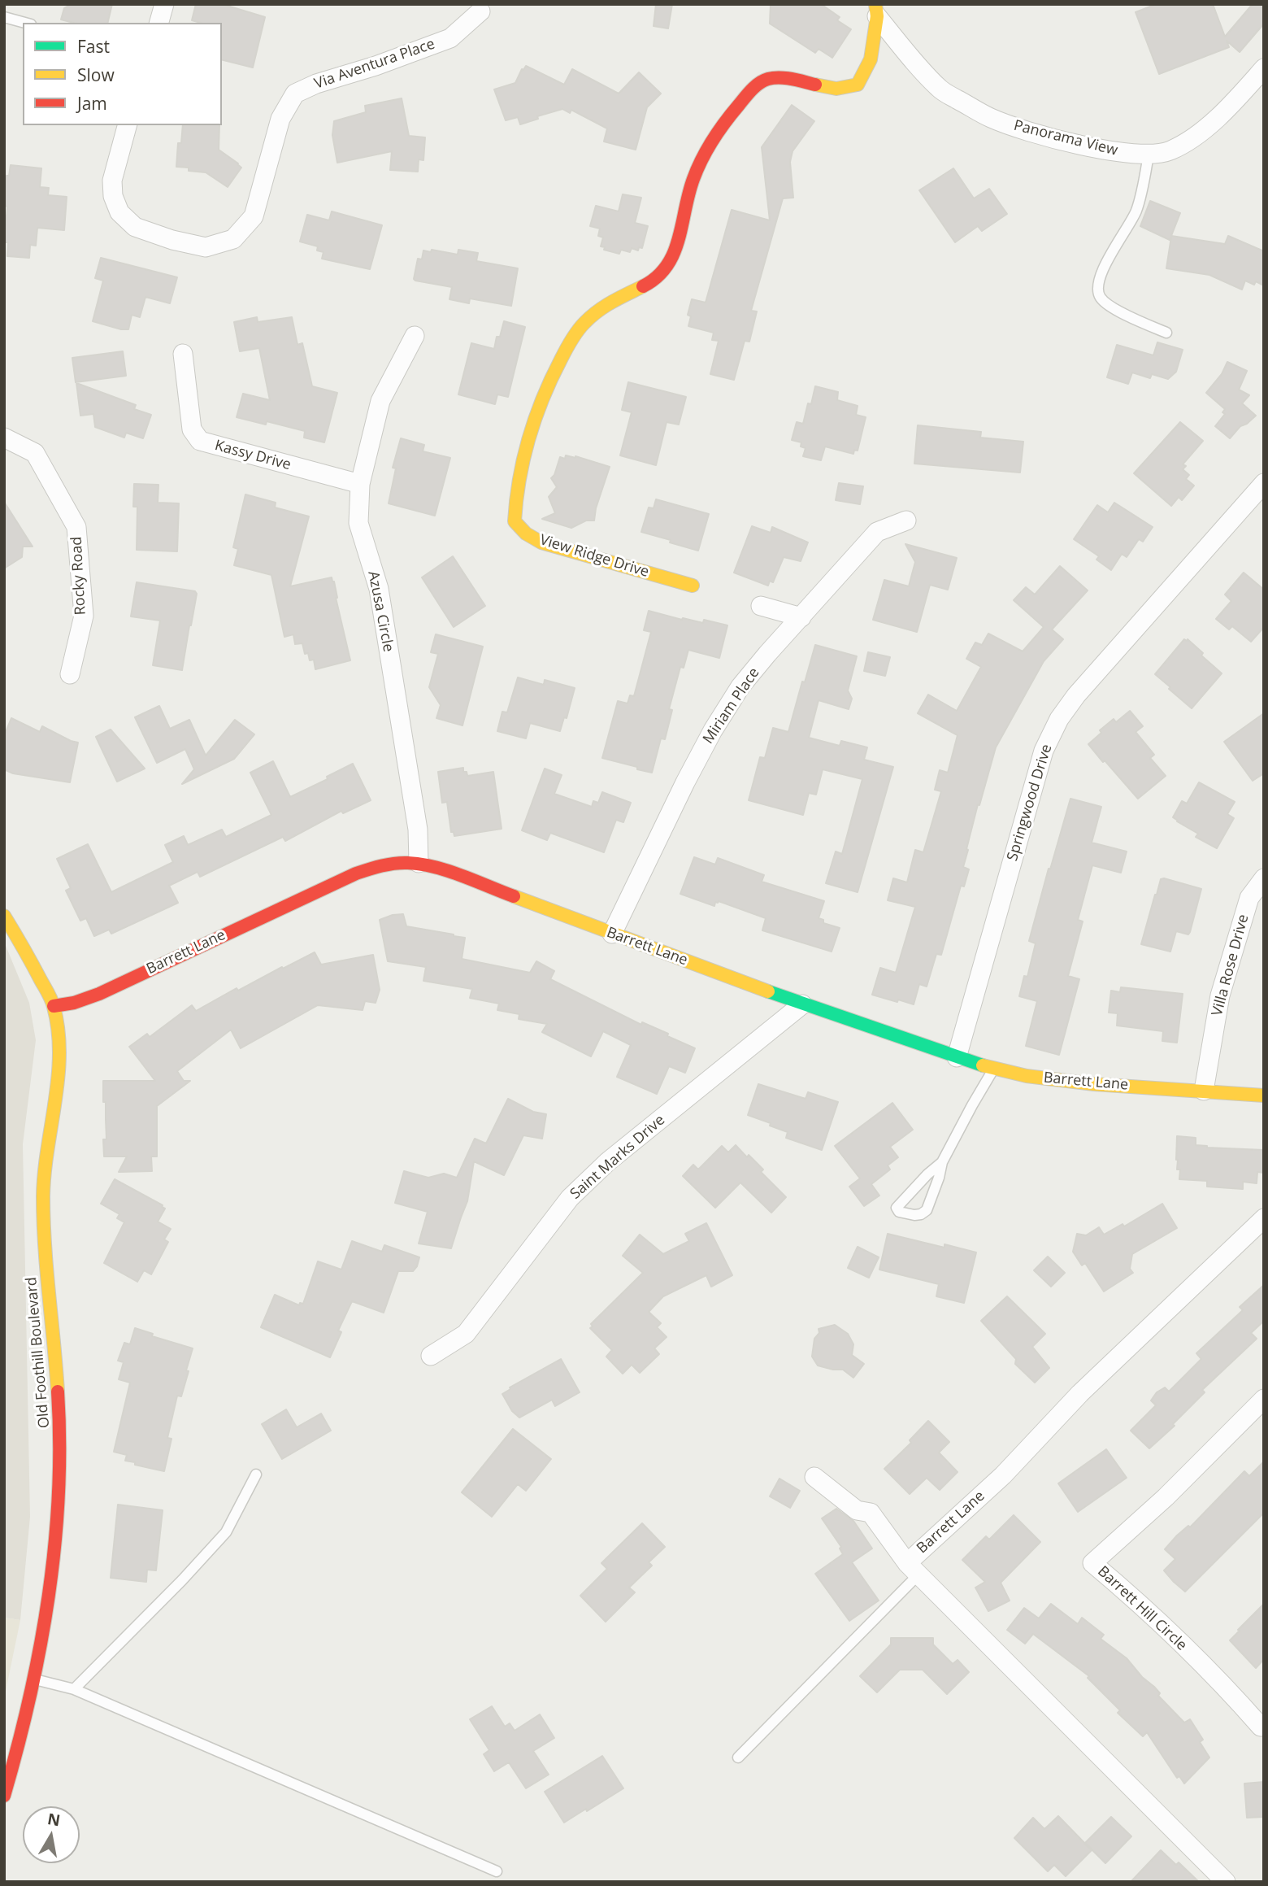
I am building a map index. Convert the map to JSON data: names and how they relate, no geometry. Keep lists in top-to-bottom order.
{
  "streets": {
    "street": [
      "Via Aventura Place",
      "Panorama View",
      "Kassy Drive",
      "View Ridge Drive",
      "Rocky Road",
      "Azusa Circle",
      "Miriam Place",
      "Springwood Drive",
      "Barrett Lane",
      "Villa Rose Drive",
      "Saint Marks Drive",
      "Old Foothill Boulevard",
      "Barrett Hill Circle"
    ]
  },
  "crossings": [
    ["Panorama View", "View Ridge Drive"],
    ["Kassy Drive", "Azusa Circle"],
    ["Azusa Circle", "Barrett Lane"],
    ["Miriam Place", "Barrett Lane"],
    ["Springwood Drive", "Barrett Lane"],
    ["Barrett Lane", "Villa Rose Drive"],
    ["Barrett Lane", "Saint Marks Drive"],
    ["Barrett Lane", "Old Foothill Boulevard"]
  ],
  "legend": ["Fast", "Slow", "Jam"],
  "north": "top"
}
